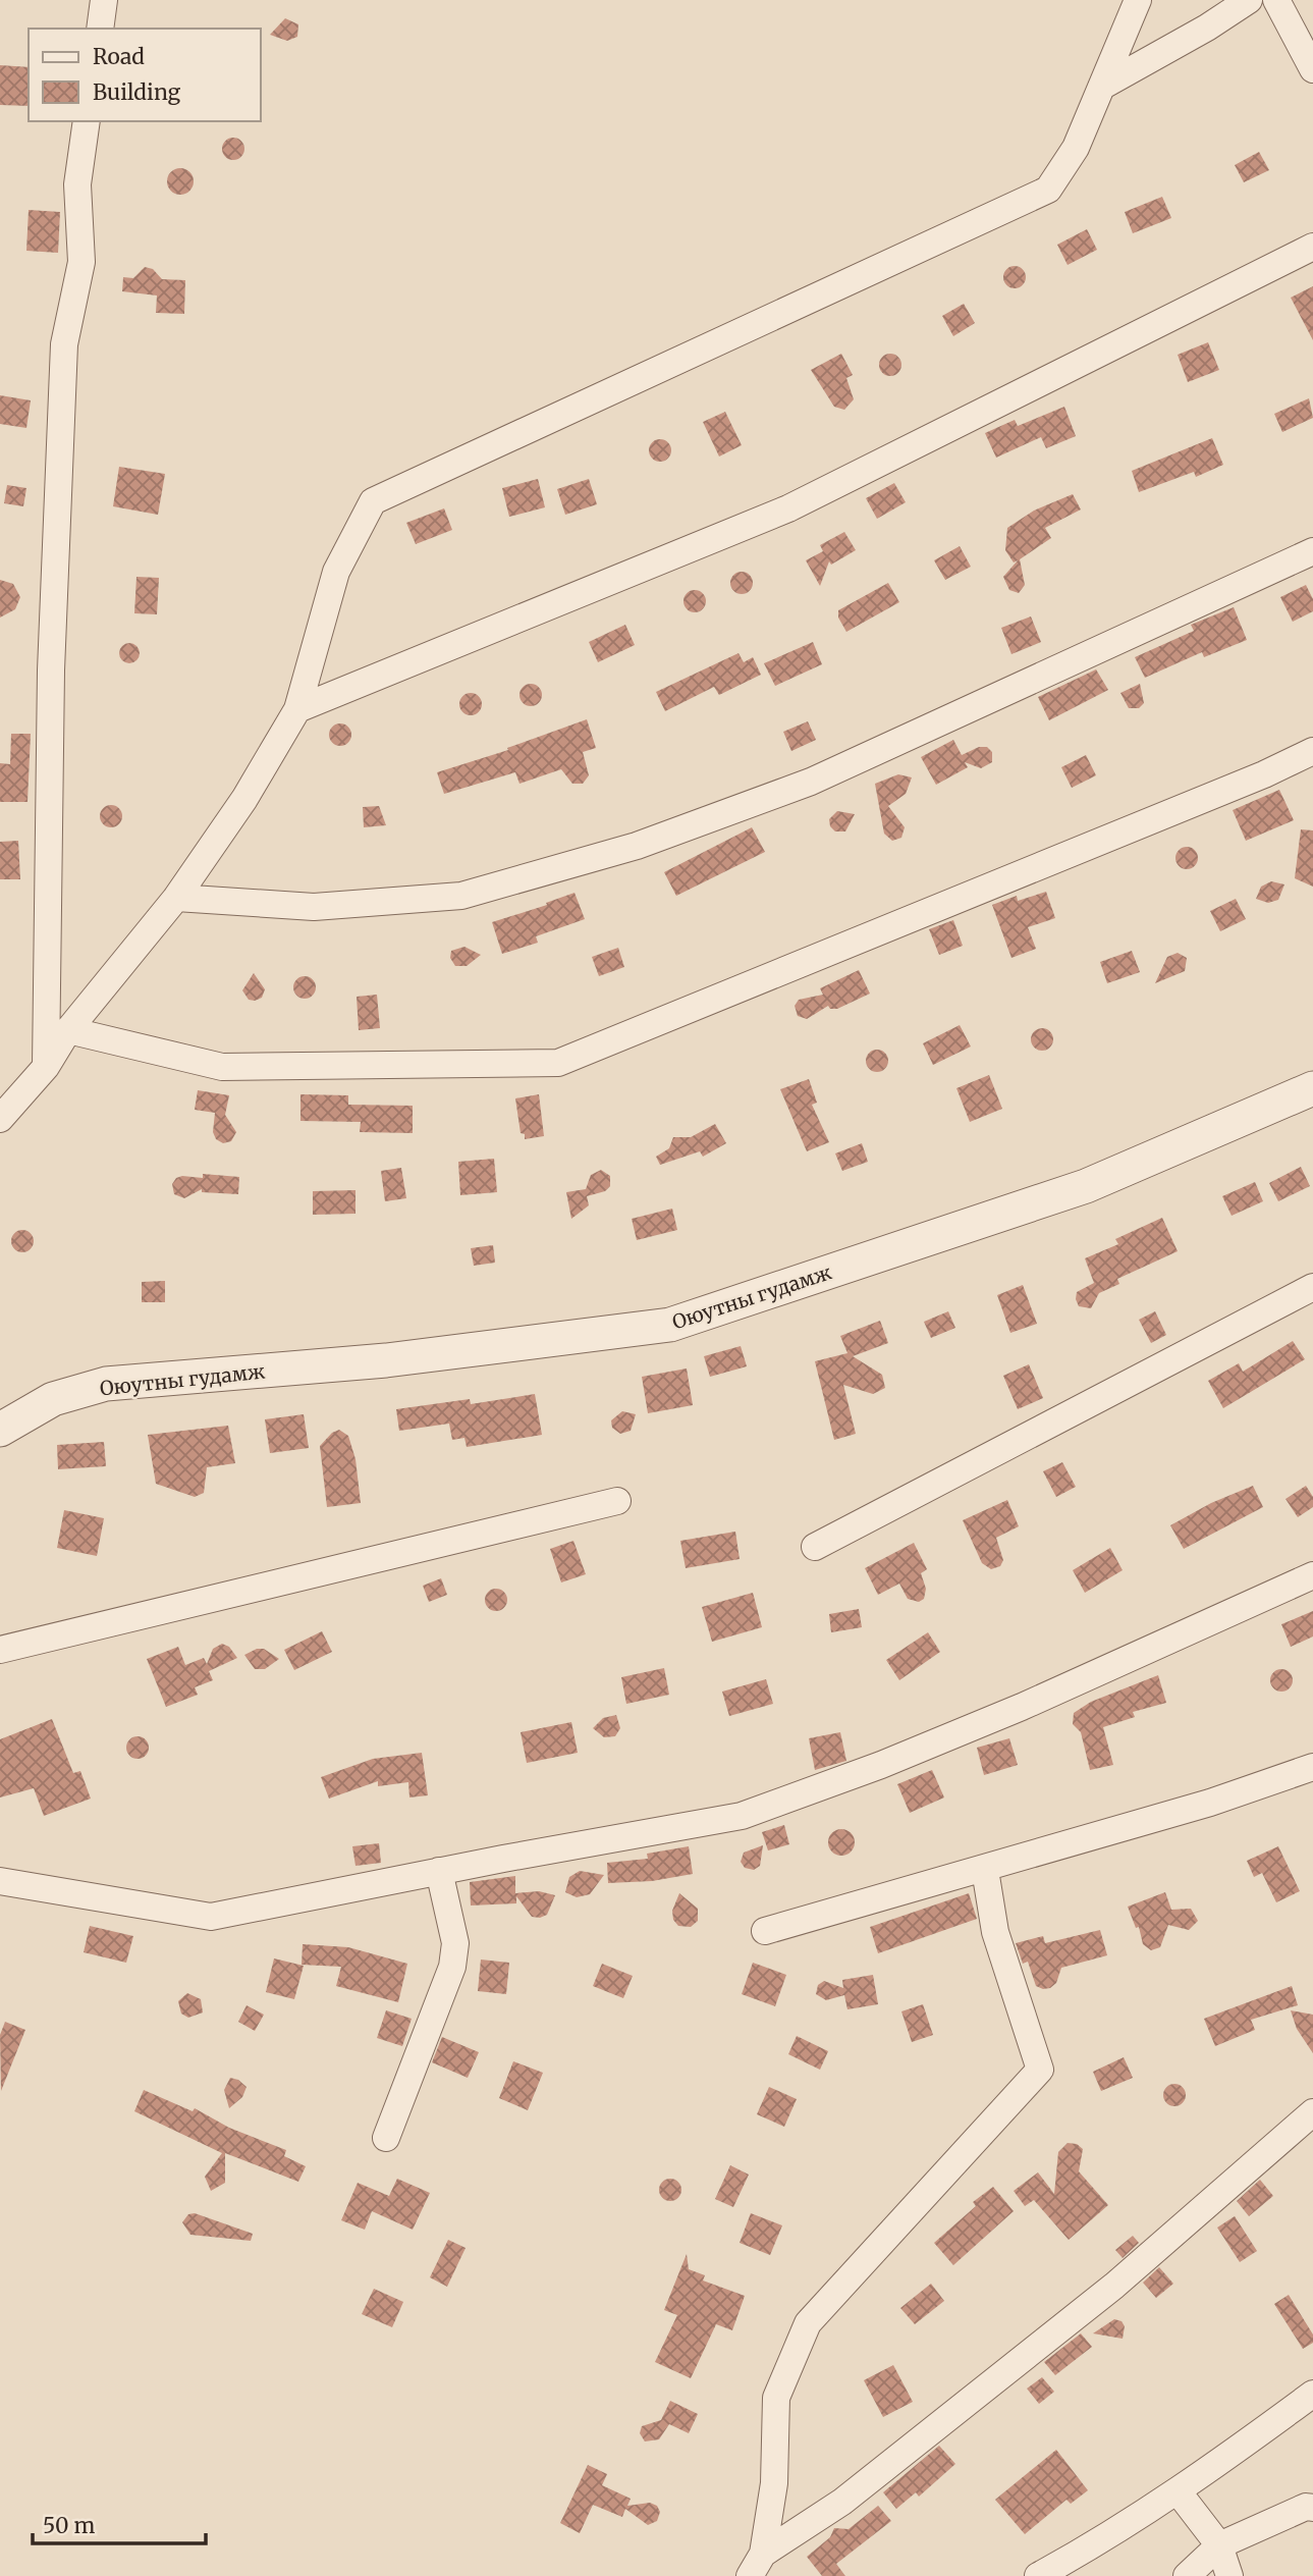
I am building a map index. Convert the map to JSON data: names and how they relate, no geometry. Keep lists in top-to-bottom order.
{
  "streets": {
    "street": ["Оюутны гудамж"]
  },
  "legend": ["Road", "Building"],
  "scale_bar": "50 m"
}
